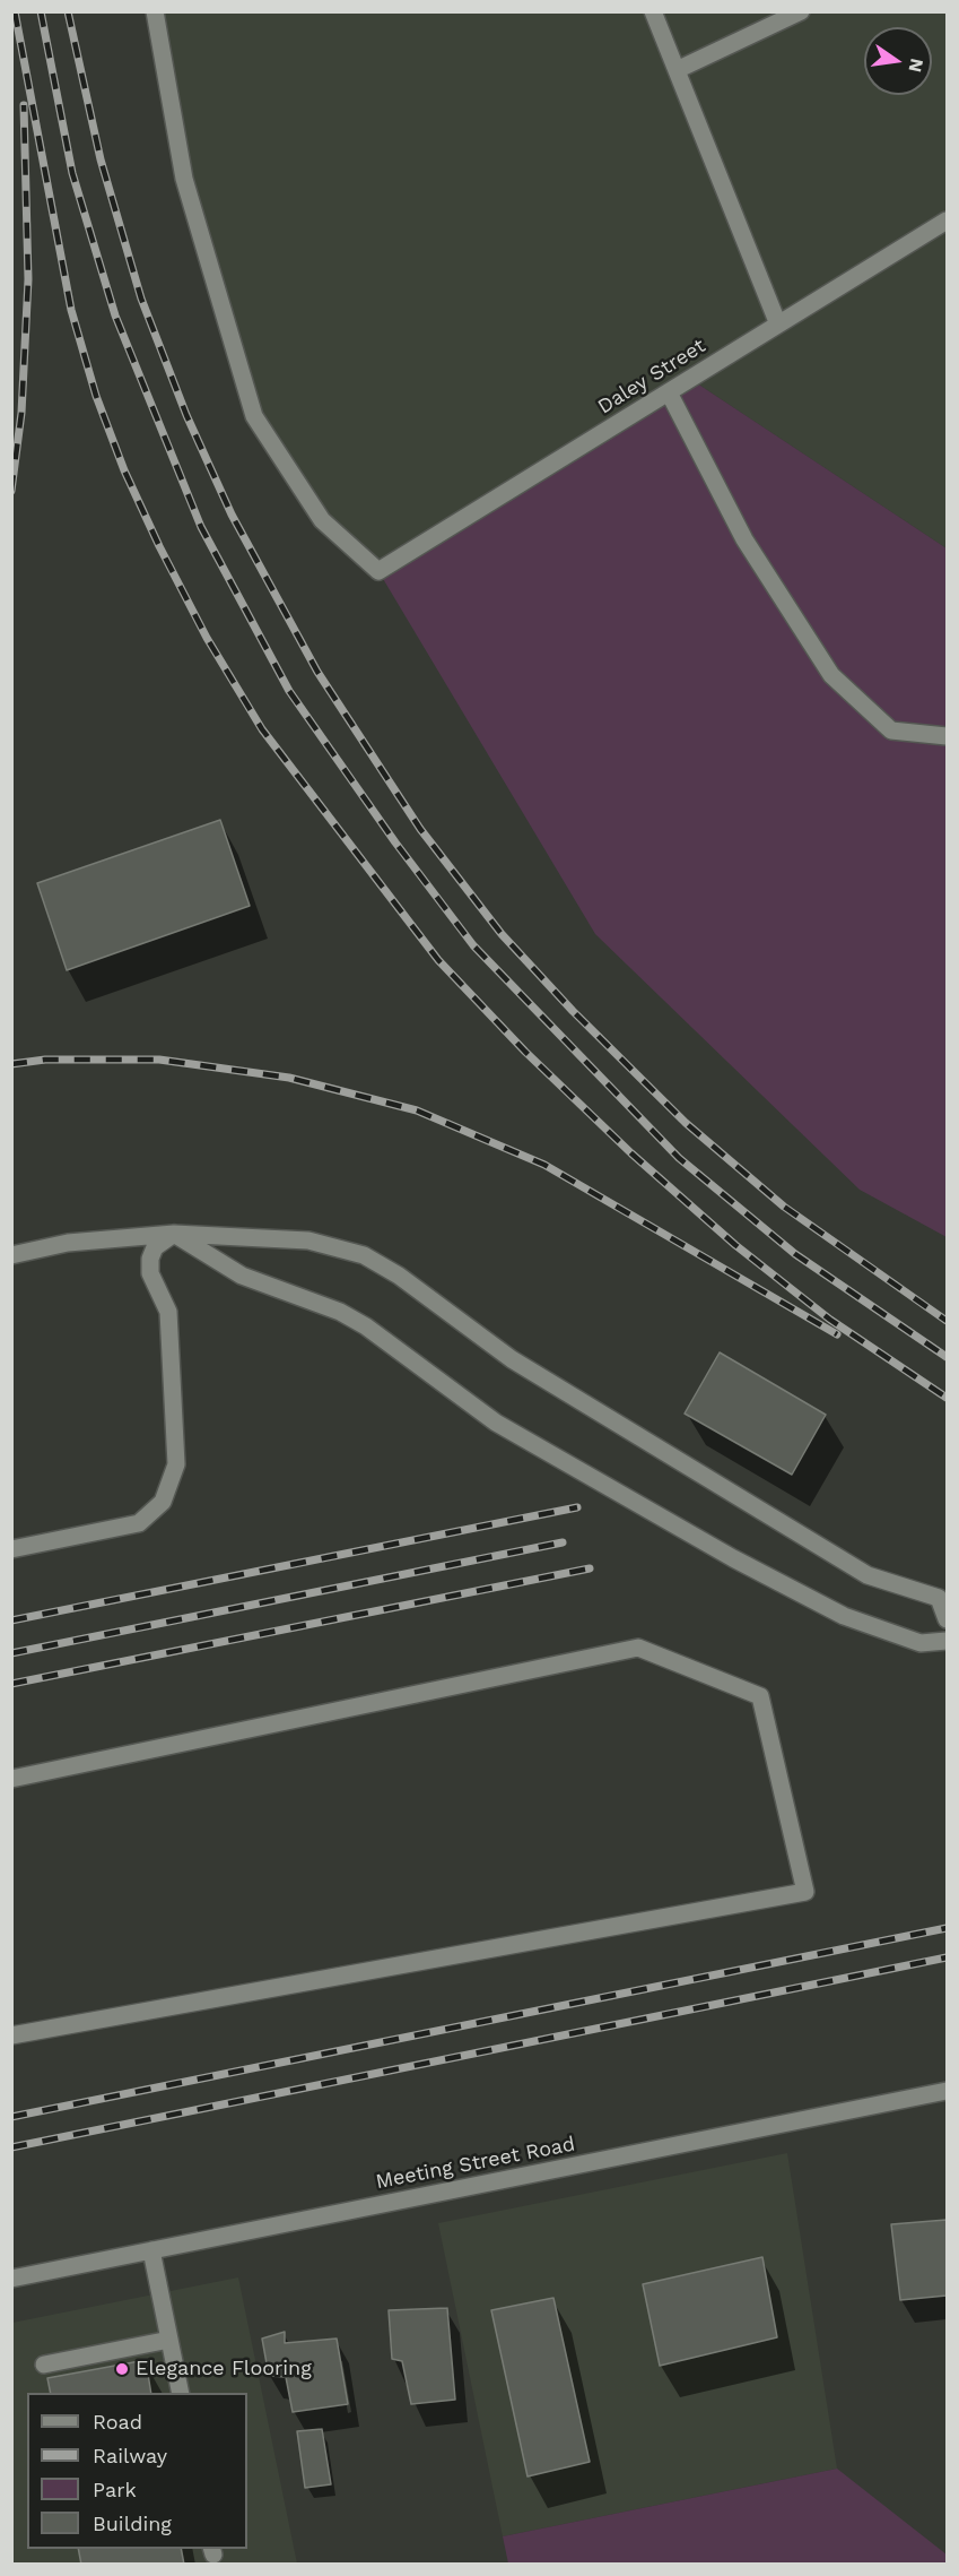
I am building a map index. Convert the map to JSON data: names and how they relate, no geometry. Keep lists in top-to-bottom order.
{
  "streets": {
    "street": ["Daley Street", "Meeting Street Road"]
  },
  "places": ["Elegance Flooring"],
  "legend": [
    "Road",
    "Railway",
    "Park",
    "Building"
  ],
  "north": "right"
}
